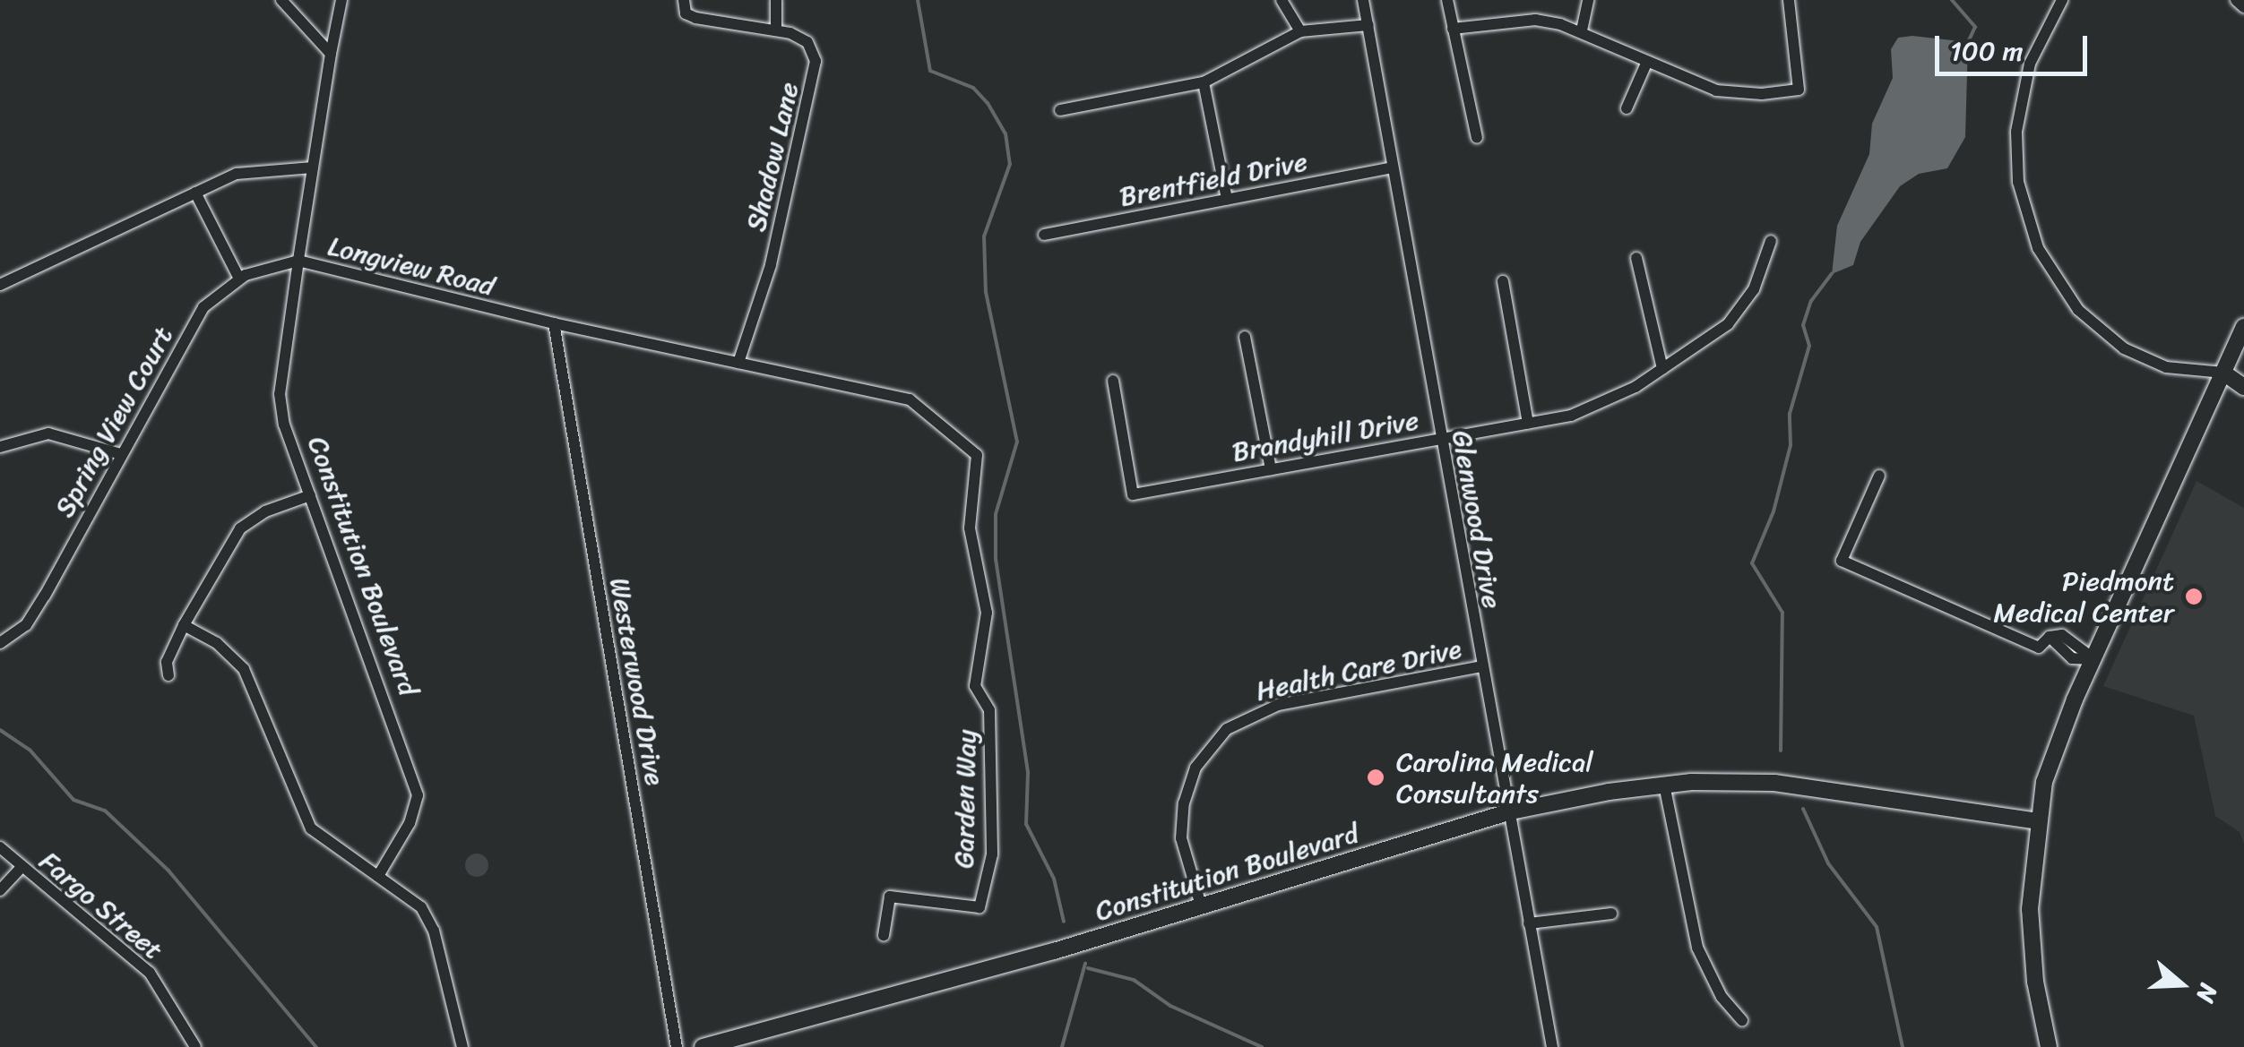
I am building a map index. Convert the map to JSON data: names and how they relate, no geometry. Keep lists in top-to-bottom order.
{
  "streets": {
    "street": [
      "Shadow Lane",
      "Brentfield Drive",
      "Longview Road",
      "Spring View Court",
      "Brandyhill Drive",
      "Glenwood Drive",
      "Constitution Boulevard",
      "Health Care Drive",
      "Westerwood Drive",
      "Garden Way",
      "Fargo Street"
    ]
  },
  "crossings": [
    ["Shadow Lane", "Longview Road"],
    ["Shadow Lane", "Garden Way"],
    ["Brentfield Drive", "Glenwood Drive"],
    ["Longview Road", "Spring View Court"],
    ["Longview Road", "Constitution Boulevard"],
    ["Longview Road", "Westerwood Drive"],
    ["Longview Road", "Garden Way"],
    ["Spring View Court", "Constitution Boulevard"],
    ["Brandyhill Drive", "Glenwood Drive"],
    ["Glenwood Drive", "Constitution Boulevard"],
    ["Glenwood Drive", "Health Care Drive"],
    ["Constitution Boulevard", "Health Care Drive"]
  ],
  "places": ["Piedmont Medical Center", "Carolina Medical Consultants"],
  "scale_bar": "100 m",
  "north": "right"
}
